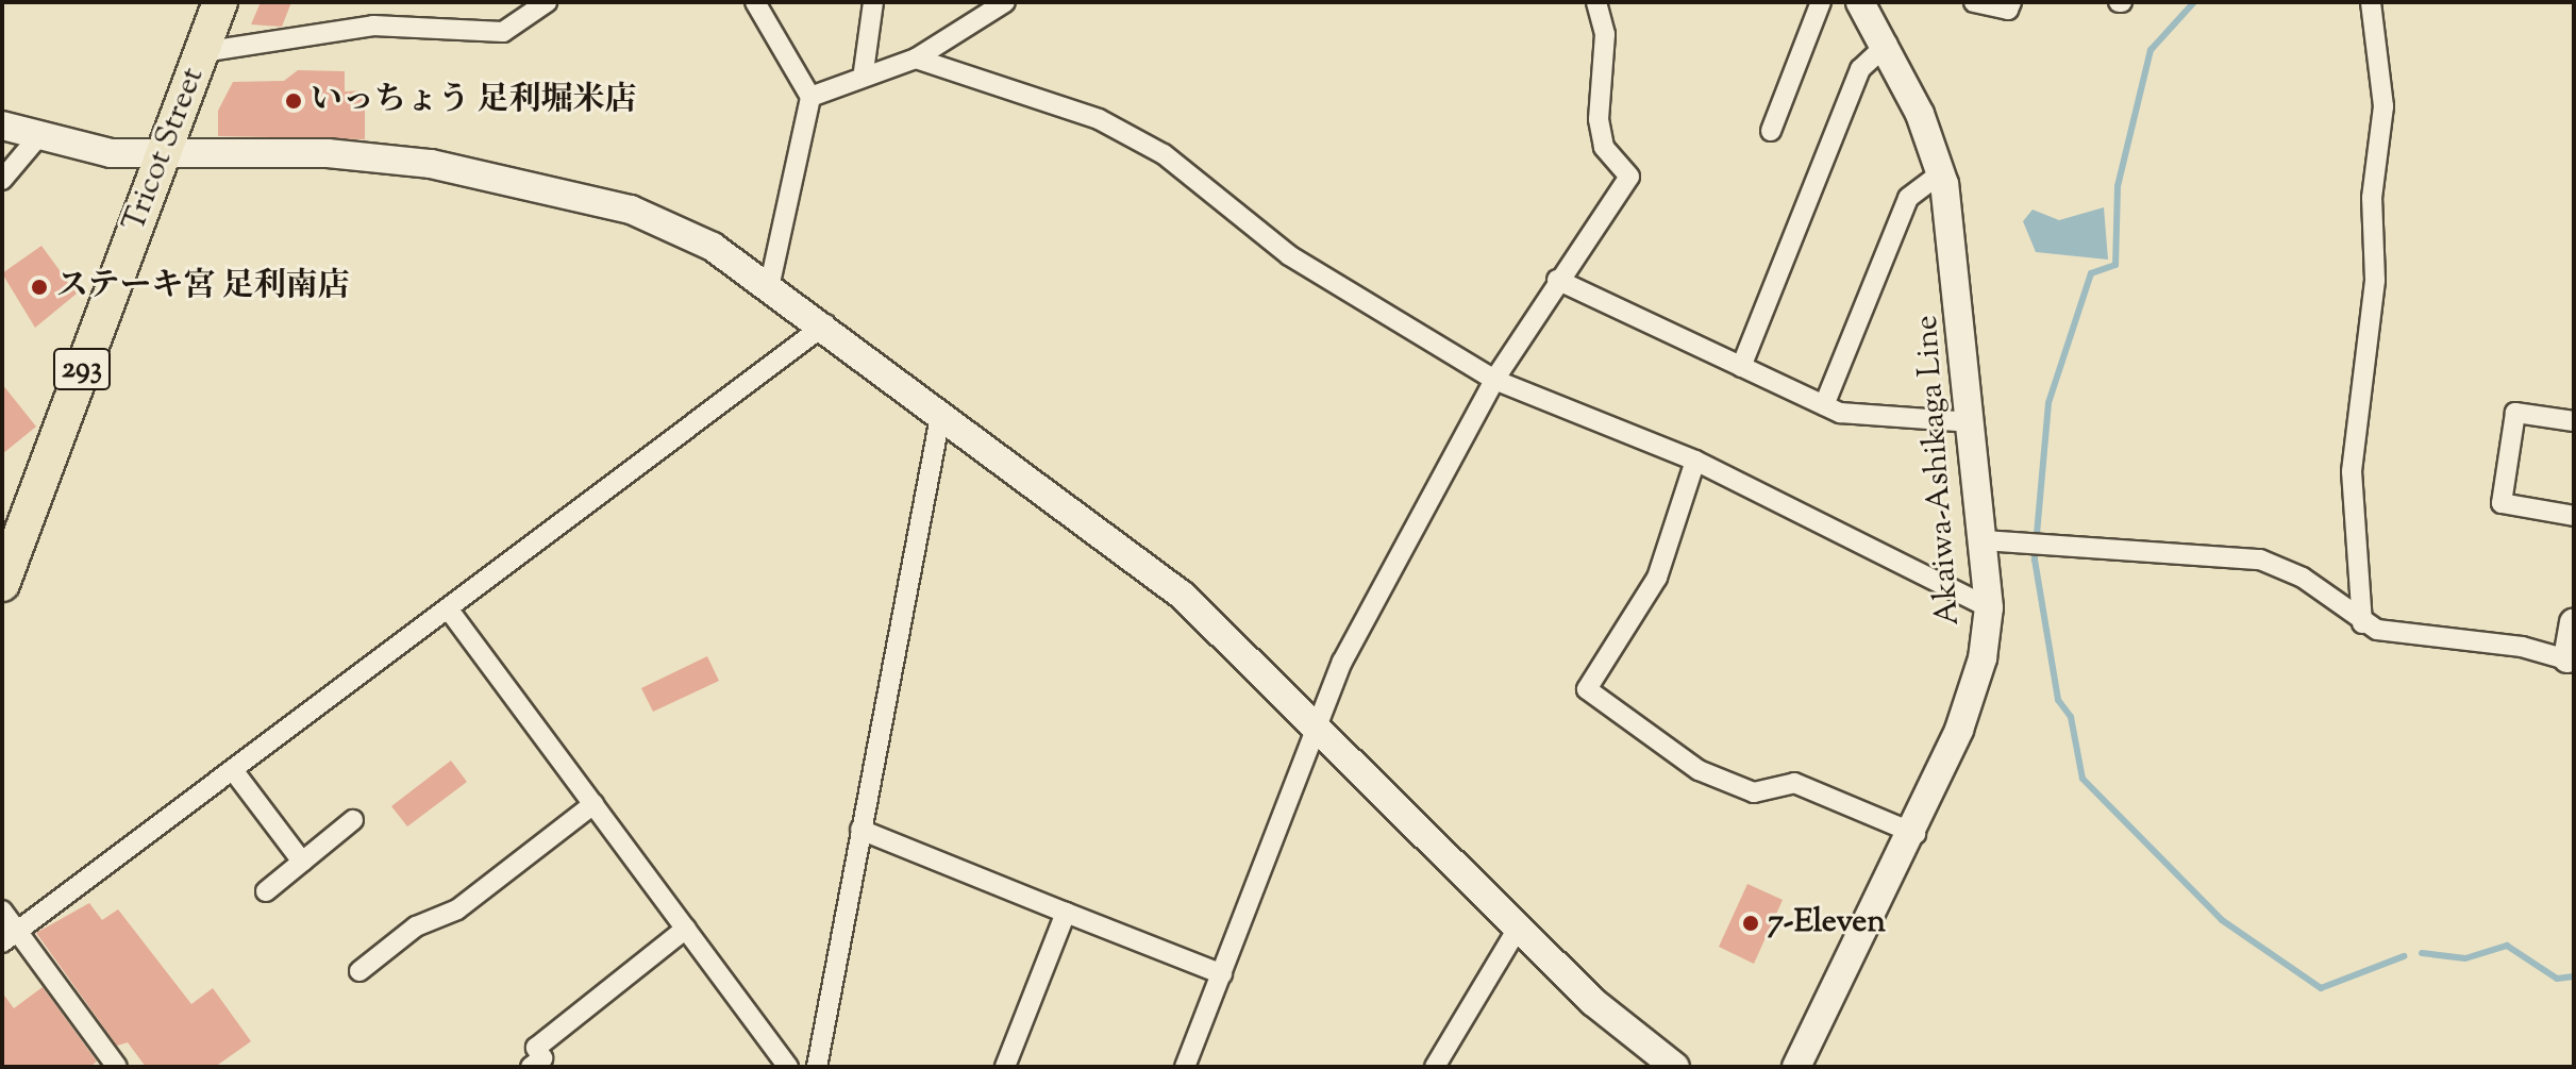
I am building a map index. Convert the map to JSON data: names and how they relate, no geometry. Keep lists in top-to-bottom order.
{
  "streets": {
    "highway": ["Tricot Street", "293"],
    "street": ["Akaiwa-Ashikaga Line"]
  },
  "places": ["いっちょう 足利堀米店", "ステーキ宮 足利南店", "7-Eleven"]
}
